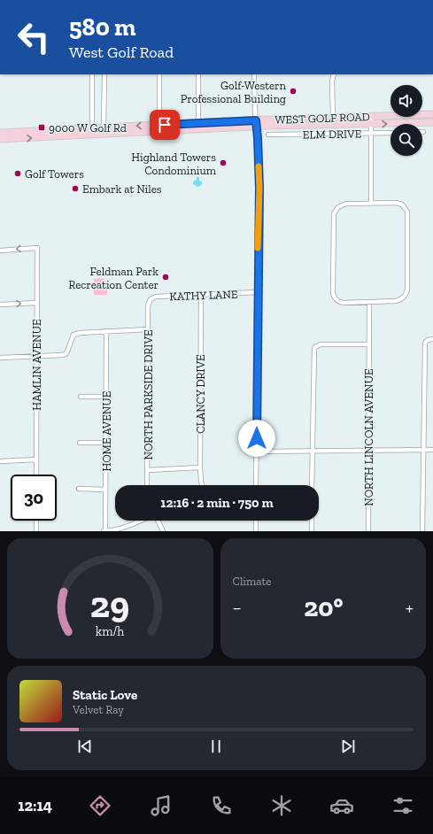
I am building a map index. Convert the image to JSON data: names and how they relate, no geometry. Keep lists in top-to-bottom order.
{
  "streets": {
    "main road": ["WEST GOLF ROAD"],
    "street": [
      "ELM DRIVE",
      "KATHY LANE",
      "HAMLIN AVENUE",
      "CLANCY DRIVE",
      "NORTH PARKSIDE DRIVE",
      "HOME AVENUE",
      "NORTH LINCOLN AVENUE"
    ]
  },
  "crossings": [
    ["KATHY LANE", "CLANCY DRIVE"],
    ["KATHY LANE", "NORTH PARKSIDE DRIVE"]
  ],
  "places": {
    "other": [
      "Golf-Western Professional Building",
      "Highland Towers Condominium",
      "Golf Towers",
      "Embark at Niles",
      "Feldman Park Recreation Center"
    ],
    "transit": ["9000 W Golf Rd"]
  },
  "page": {
    "turn": ["580 m", "West Golf Road"],
    "limit": "30",
    "trip": "12:16 · 2 min · 750 m",
    "tile": "Climate",
    "heat": ["−", "20°", "+"],
    "song": ["Static Love", "Velvet Ray"],
    "tabs": "12:14",
    "gauge": ["29", "km/h"]
  }
}
